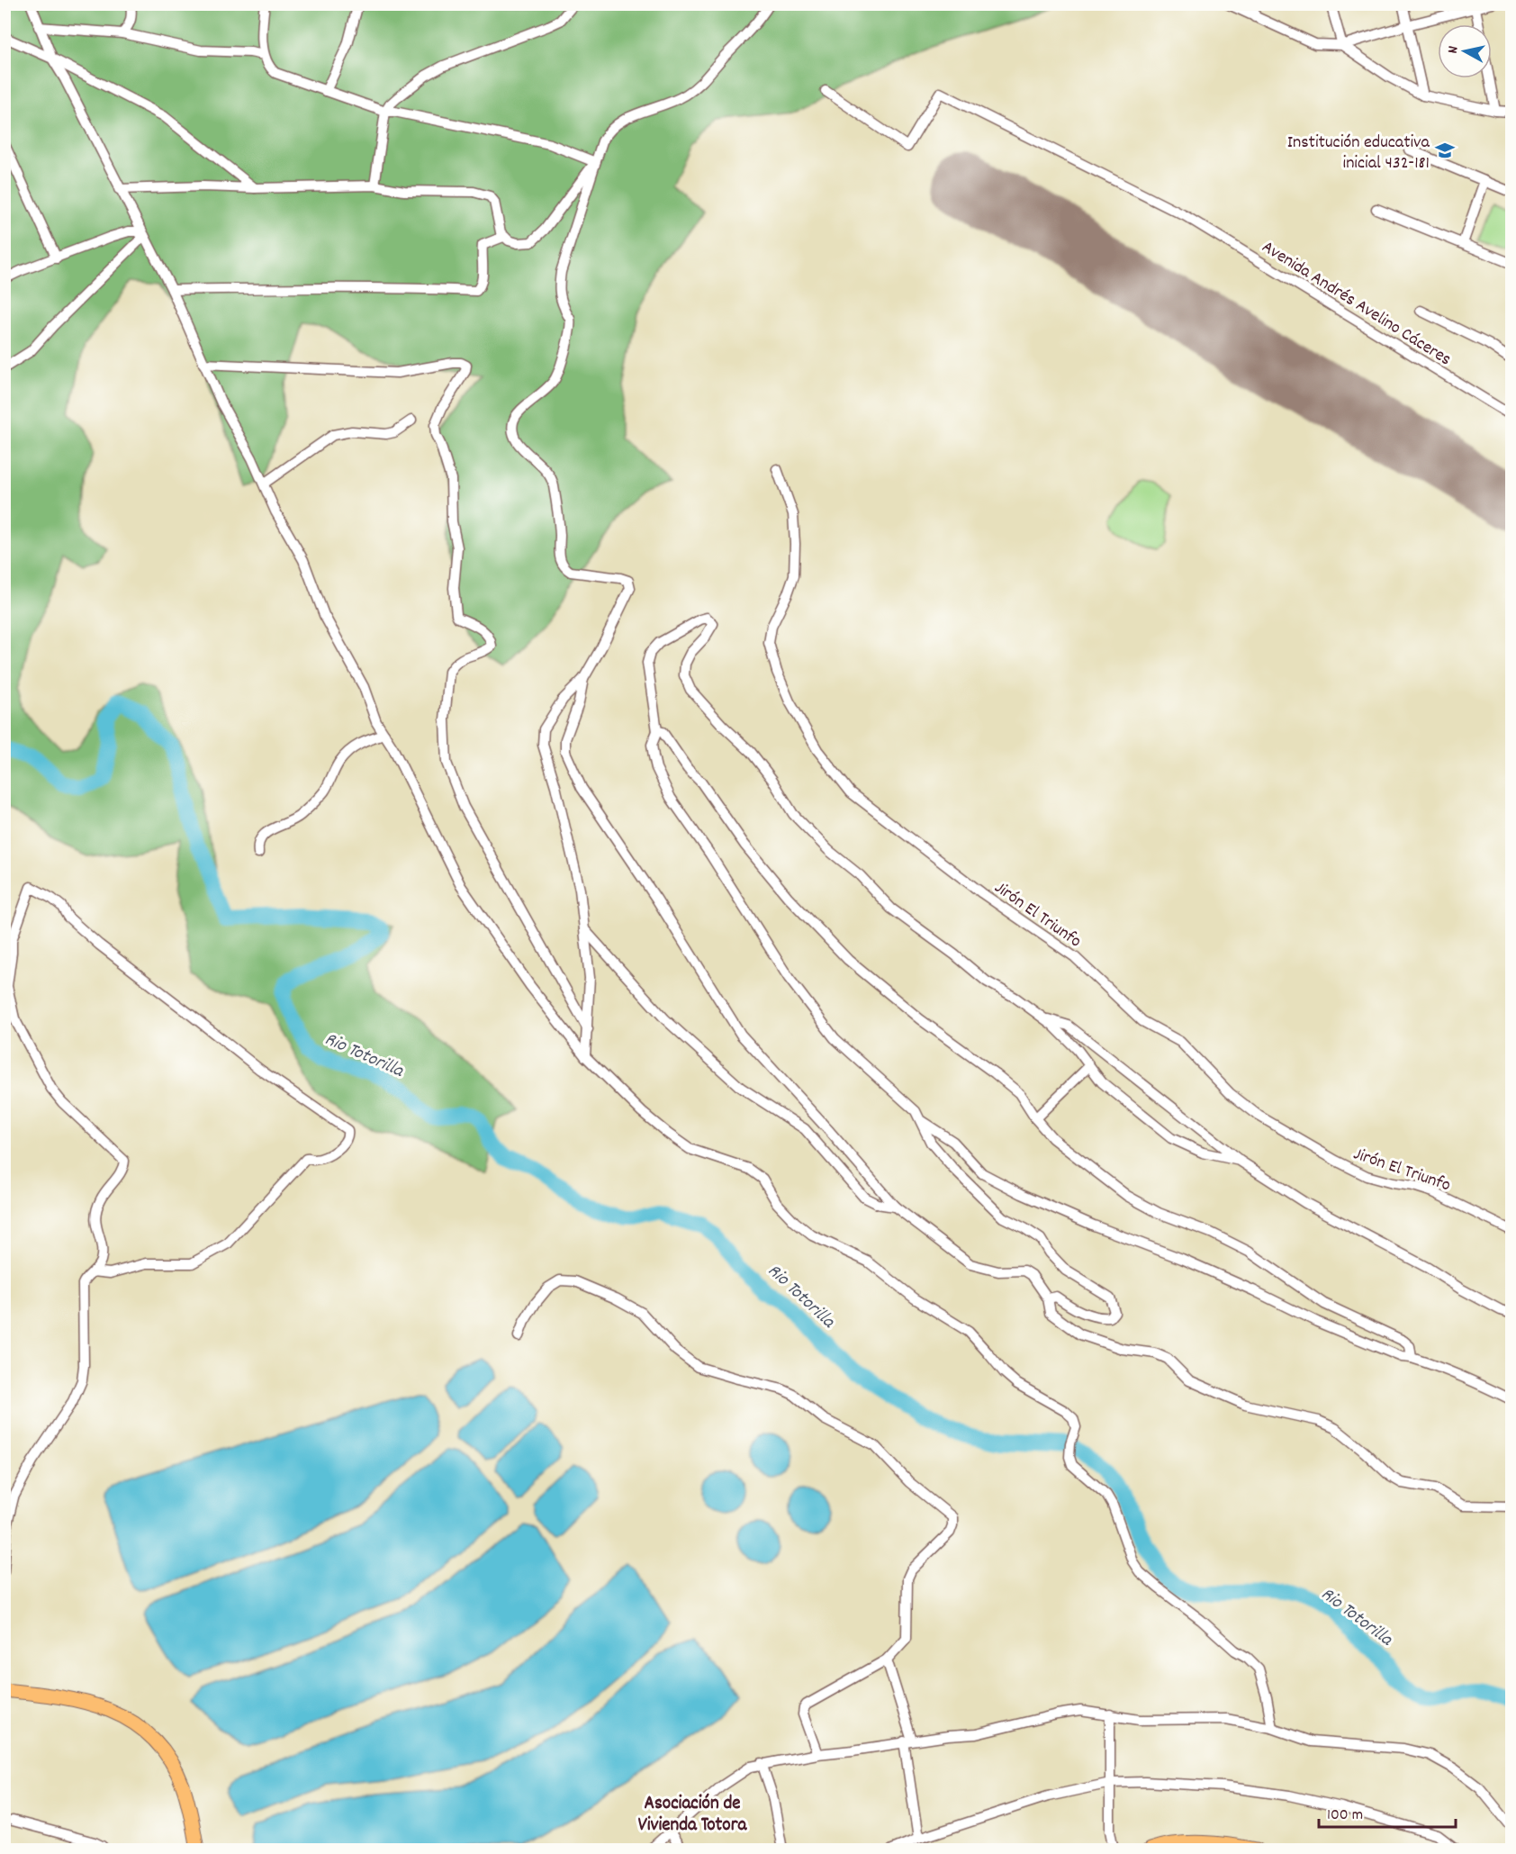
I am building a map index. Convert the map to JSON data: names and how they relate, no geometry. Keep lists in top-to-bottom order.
{
  "streets": {
    "street": ["Avenida Andrés Avelino Cáceres", "Jirón El Triunfo"]
  },
  "districts": ["Asociación de Vivienda Totora"],
  "water": ["Rio Totorilla"],
  "places": {
    "school or university": ["Institución educativa inicial 432-181"]
  },
  "scale_bar": "100 m",
  "north": "left"
}
